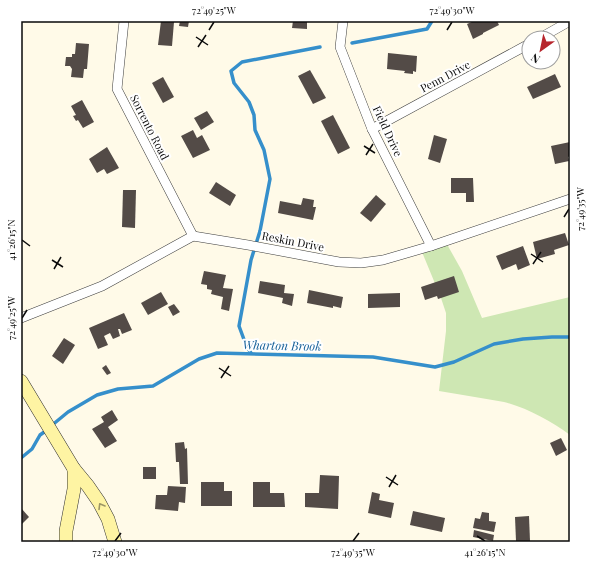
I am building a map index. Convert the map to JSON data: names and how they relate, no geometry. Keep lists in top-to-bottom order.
{
  "streets": {
    "street": [
      "Penn Drive",
      "Sorrento Road",
      "Field Drive",
      "Reskin Drive"
    ]
  },
  "crossings": [
    ["Penn Drive", "Field Drive"],
    ["Sorrento Road", "Reskin Drive"],
    ["Field Drive", "Reskin Drive"]
  ],
  "water": ["Wharton Brook"],
  "north": "bottom left",
  "coordinates": [
    "72°49'25\"W",
    "72°49'30\"W",
    "72°49'35\"W",
    "41°26'15\"N"
  ]
}
